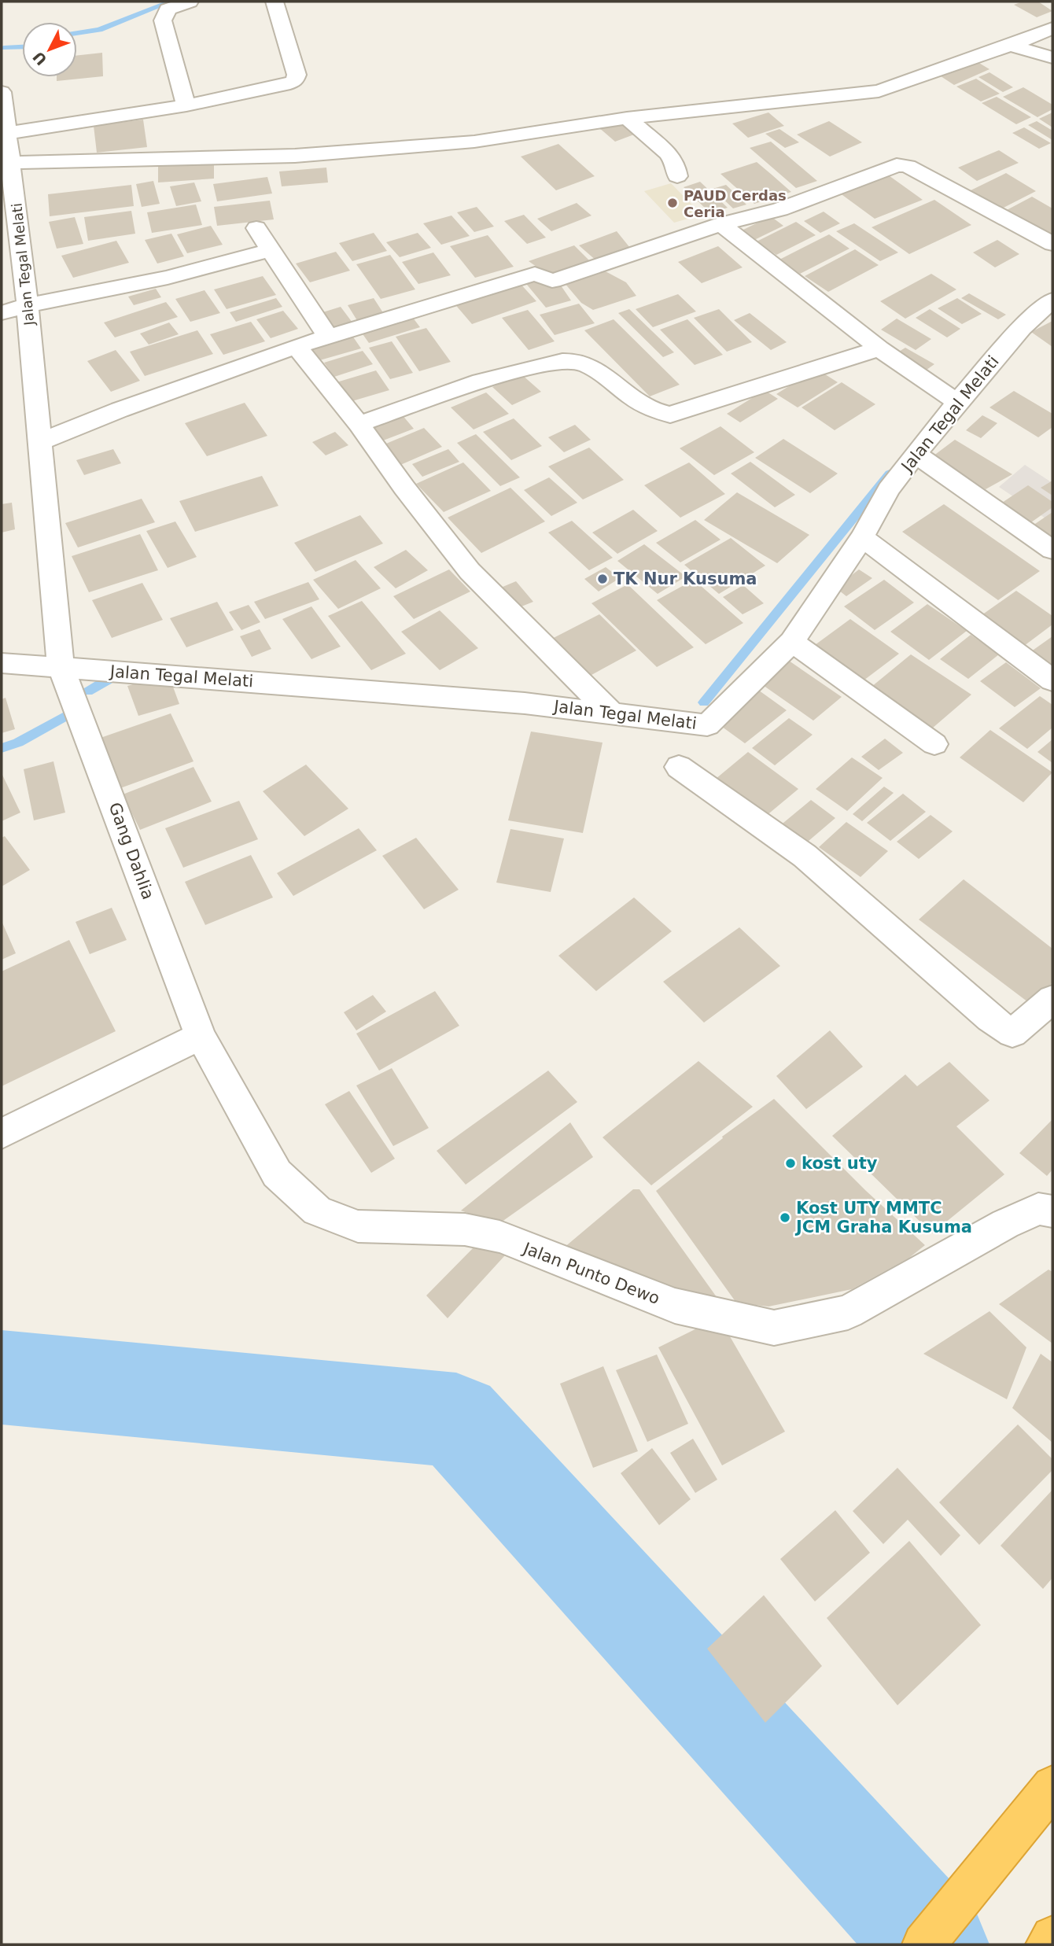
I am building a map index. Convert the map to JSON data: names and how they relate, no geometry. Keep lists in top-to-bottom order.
{
  "streets": {
    "street": ["Jalan Tegal Melati", "Gang Dahlia", "Jalan Punto Dewo"]
  },
  "crossings": [
    ["Jalan Tegal Melati", "Gang Dahlia"],
    ["Gang Dahlia", "Jalan Punto Dewo"]
  ],
  "places": [
    "PAUD Cerdas Ceria",
    "TK Nur Kusuma",
    "kost uty",
    "Kost UTY MMTC JCM Graha Kusuma"
  ],
  "north": "bottom left"
}
